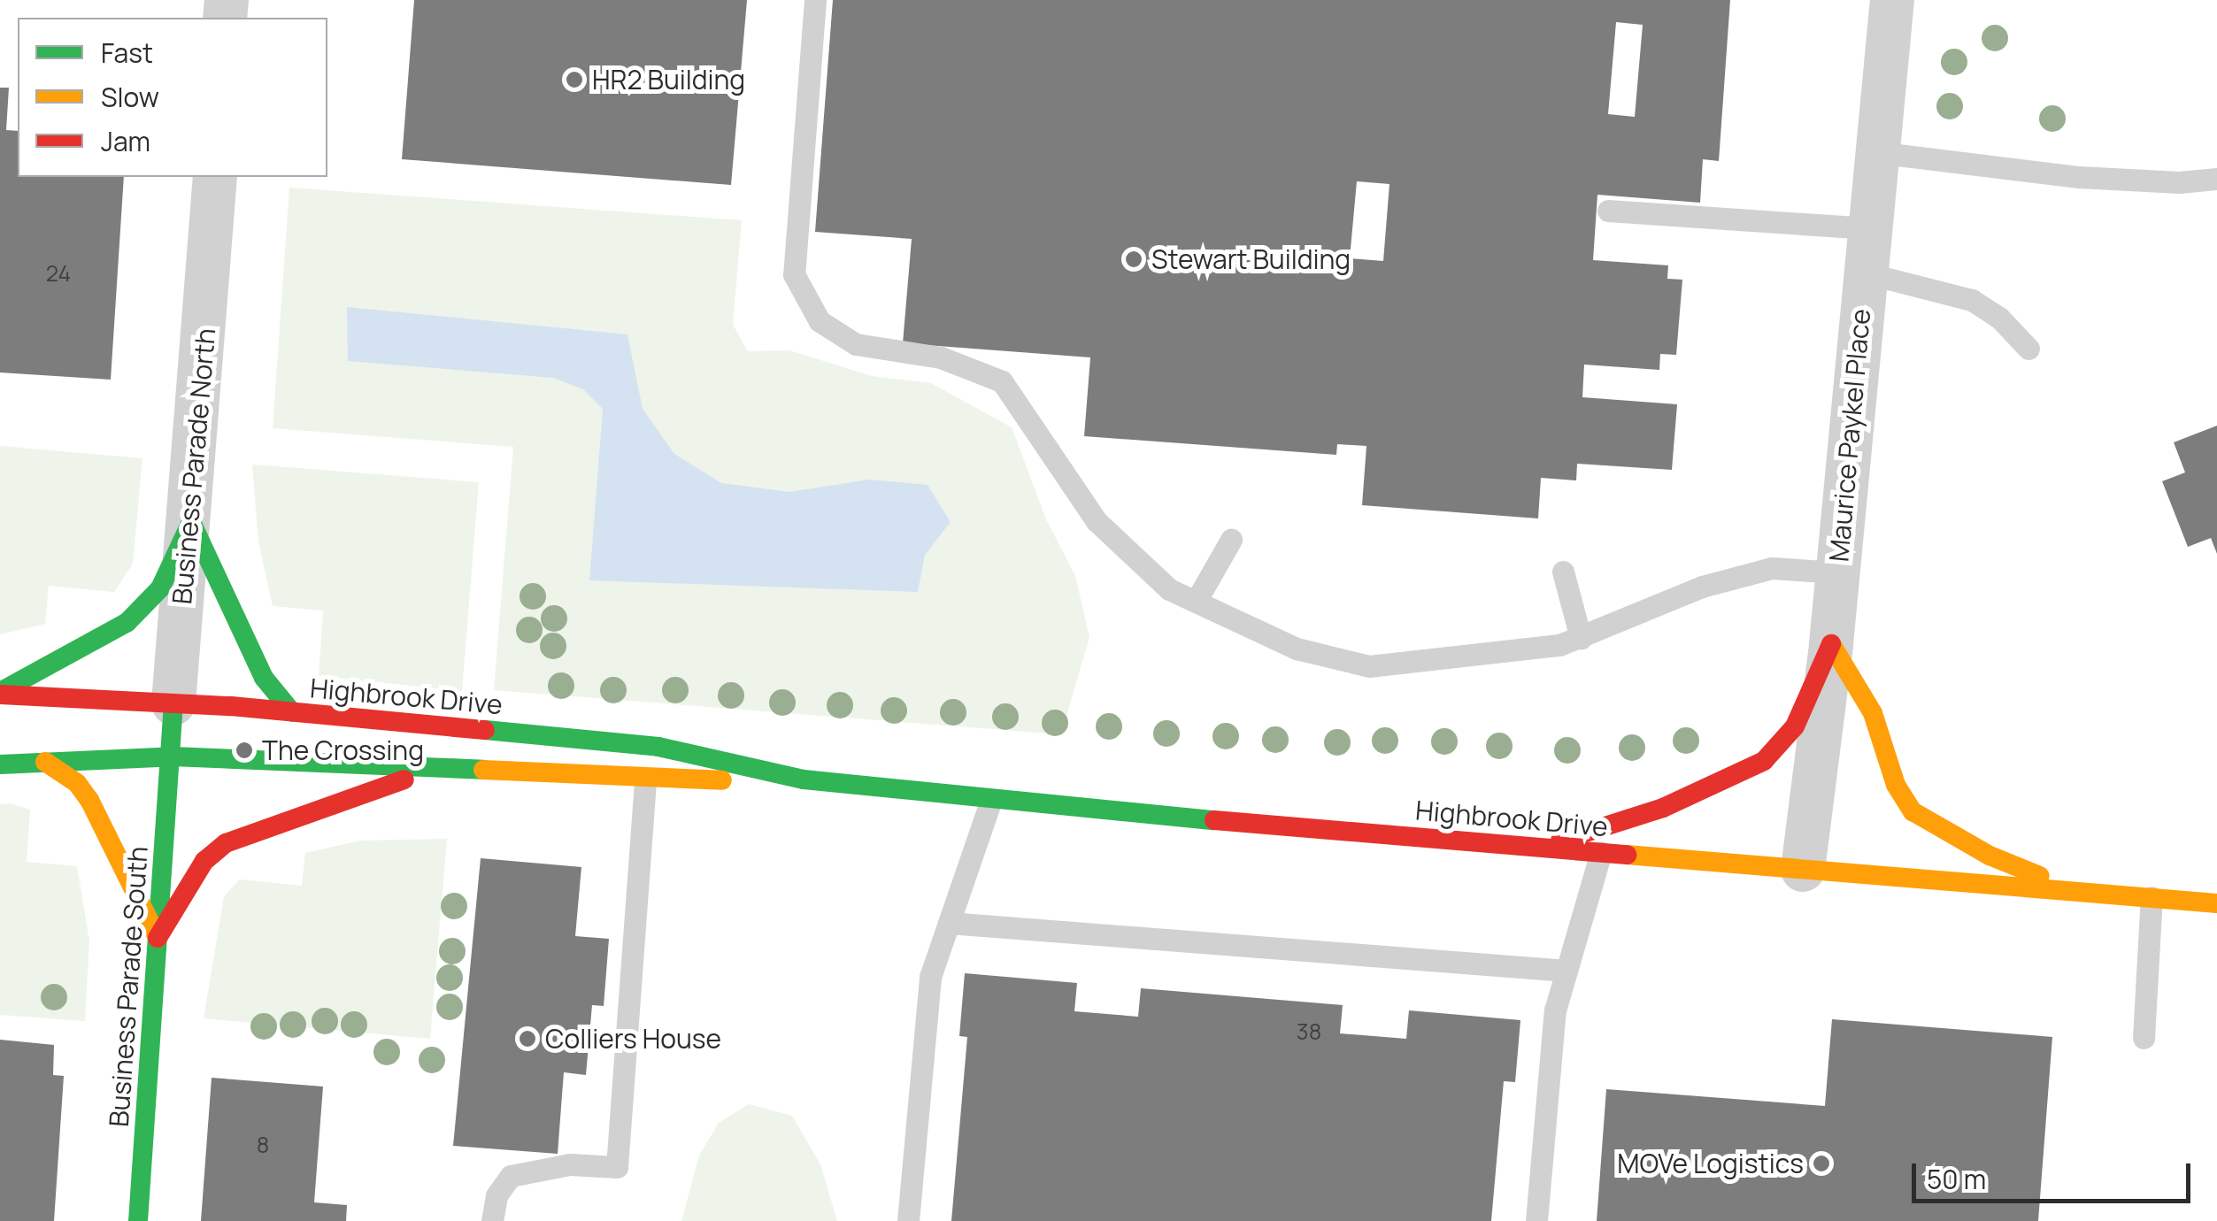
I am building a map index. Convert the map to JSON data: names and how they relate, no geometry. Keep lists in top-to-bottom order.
{
  "streets": {
    "main road": ["Business Parade North", "Highbrook Drive", "Business Parade South"],
    "street": ["Maurice Paykel Place"]
  },
  "crossings": [
    ["Maurice Paykel Place", "Highbrook Drive"],
    ["Business Parade North", "Highbrook Drive"],
    ["Business Parade North", "Business Parade South"],
    ["Highbrook Drive", "Business Parade South"]
  ],
  "places": [
    "HR2 Building",
    "Stewart Building",
    "The Crossing",
    "Colliers House",
    "MOVe Logistics"
  ],
  "house_numbers": ["24", "38", "8"],
  "legend": ["Fast", "Slow", "Jam"],
  "scale_bar": "50 m"
}
